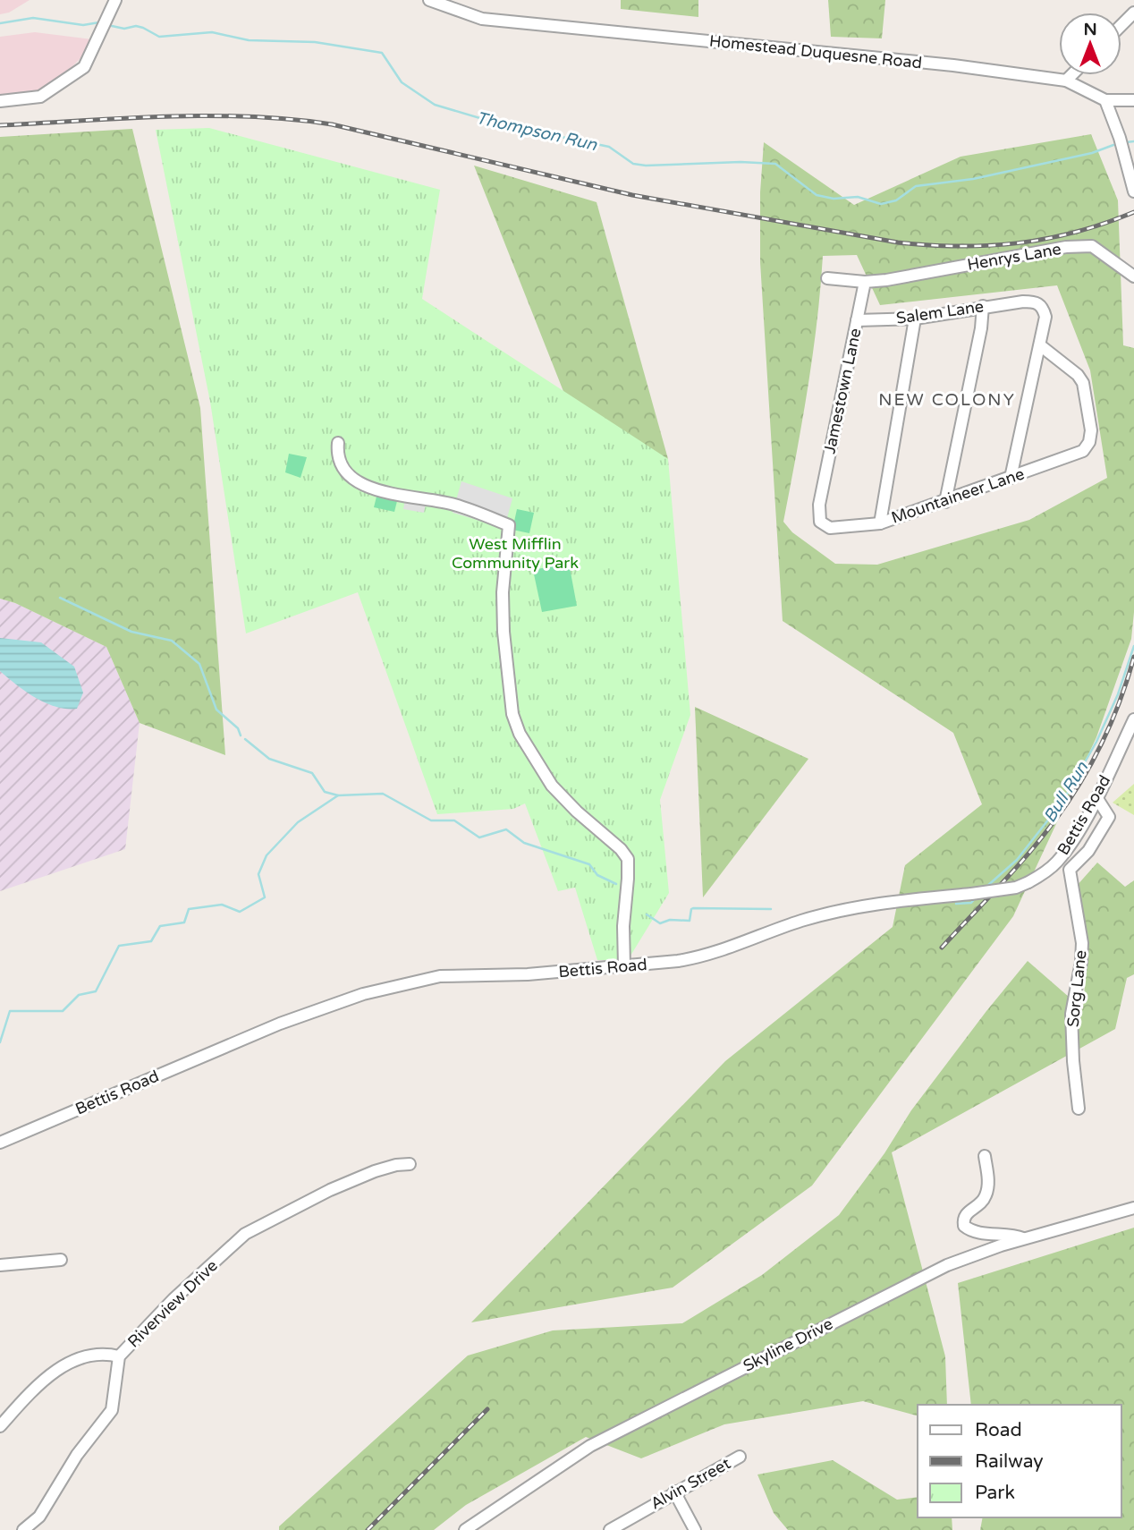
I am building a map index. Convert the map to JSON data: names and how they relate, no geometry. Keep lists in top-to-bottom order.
{
  "streets": {
    "street": [
      "Homestead Duquesne Road",
      "Henrys Lane",
      "Salem Lane",
      "Jamestown Lane",
      "Mountaineer Lane",
      "Bettis Road",
      "Sorg Lane",
      "Riverview Drive",
      "Skyline Drive",
      "Alvin Street"
    ]
  },
  "crossings": [
    ["Henrys Lane", "Jamestown Lane"],
    ["Salem Lane", "Jamestown Lane"],
    ["Salem Lane", "Mountaineer Lane"],
    ["Jamestown Lane", "Mountaineer Lane"],
    ["Bettis Road", "Sorg Lane"]
  ],
  "districts": ["NEW COLONY"],
  "water": ["Thompson Run", "Bull Run"],
  "parks": ["West Mifflin Community Park"],
  "legend": ["Road", "Railway", "Park"],
  "north": "top"
}
